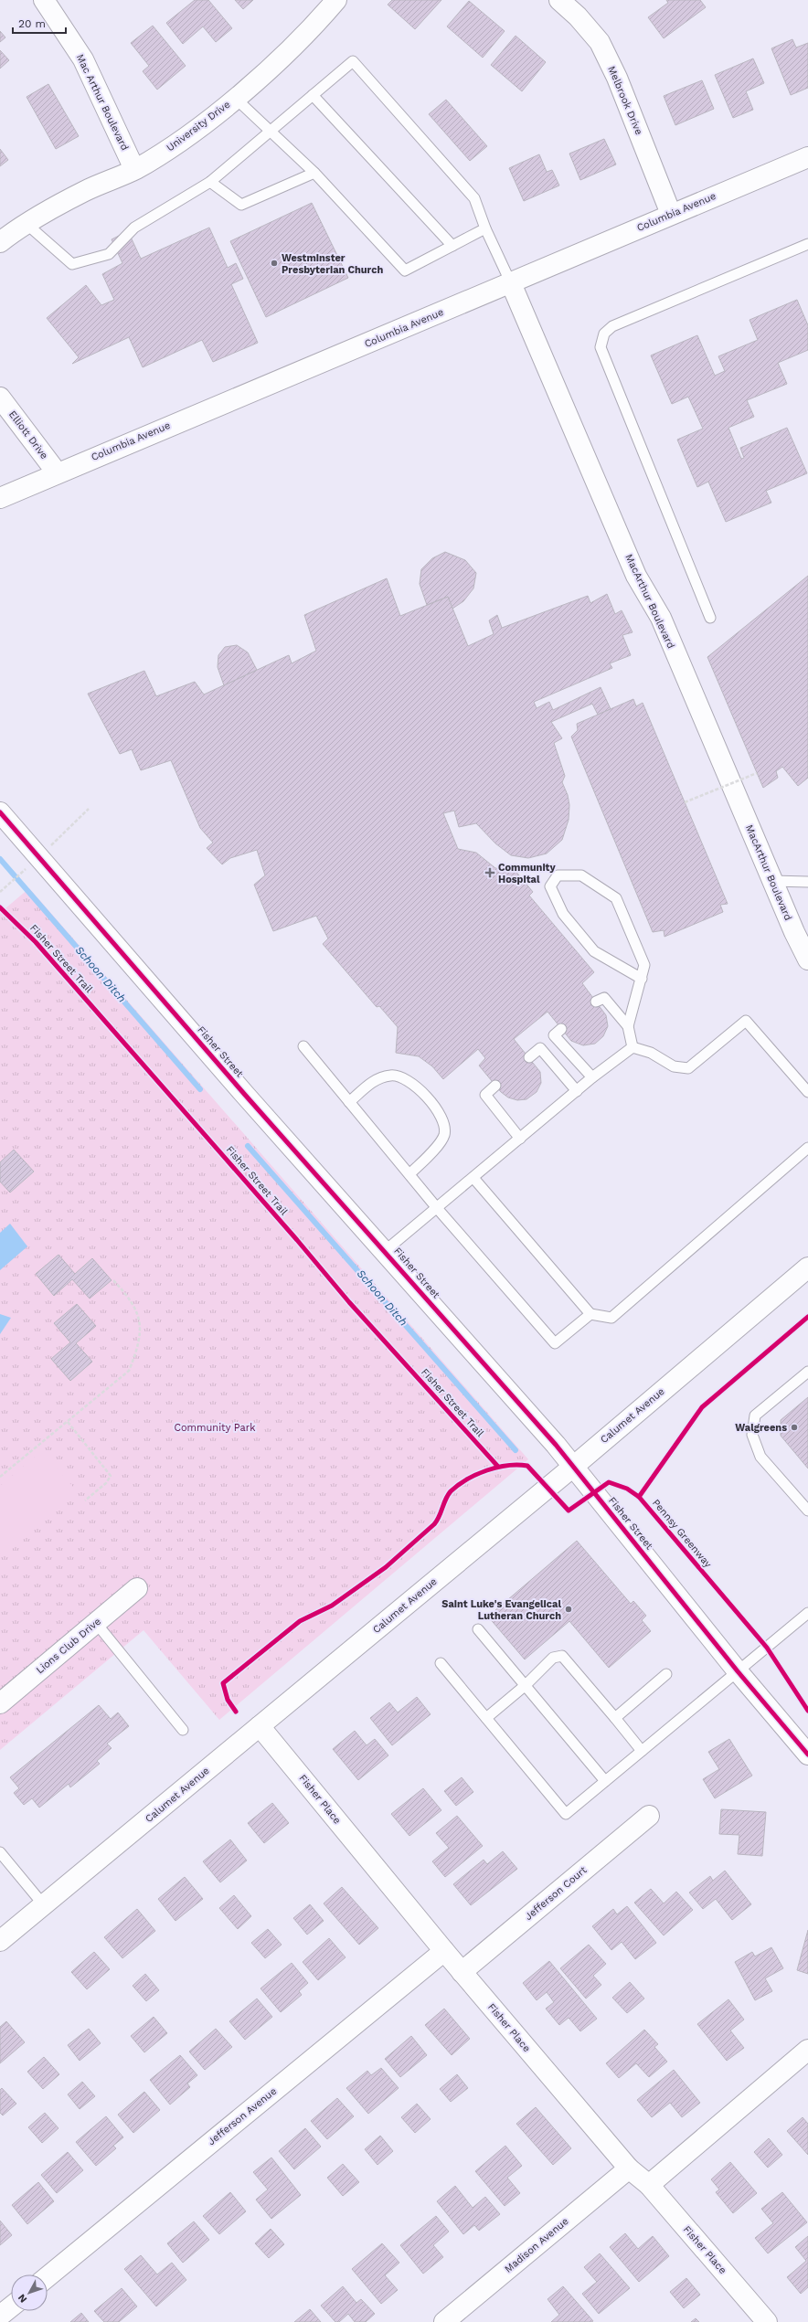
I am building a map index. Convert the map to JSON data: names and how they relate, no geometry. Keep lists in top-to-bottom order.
{
  "streets": {
    "street": [
      "Melbrook Drive",
      "Mac Arthur Boulevard",
      "University Drive",
      "Columbia Avenue",
      "Elliott Drive",
      "MacArthur Boulevard",
      "Fisher Street",
      "Calumet Avenue",
      "Lions Club Drive",
      "Fisher Place",
      "Jefferson Court",
      "Jefferson Avenue",
      "Madison Avenue"
    ],
    "cycle path": ["Fisher Street Trail", "Pennsy Greenway"]
  },
  "crossings": [
    ["Melbrook Drive", "Columbia Avenue"],
    ["Mac Arthur Boulevard", "University Drive"],
    ["Columbia Avenue", "Elliott Drive"],
    ["Columbia Avenue", "MacArthur Boulevard"],
    ["Fisher Street", "Calumet Avenue"],
    ["Calumet Avenue", "Fisher Place"],
    ["Fisher Place", "Jefferson Court"],
    ["Fisher Place", "Jefferson Avenue"],
    ["Fisher Place", "Madison Avenue"]
  ],
  "water": ["Schoon Ditch"],
  "parks": ["Community Park"],
  "places": {
    "other": ["Westminster Presbyterian Church", "Walgreens", "Saint Luke's Evangelical Lutheran Church"],
    "health": ["Community Hospital"]
  },
  "scale_bar": "20 m",
  "north": "bottom left"
}
